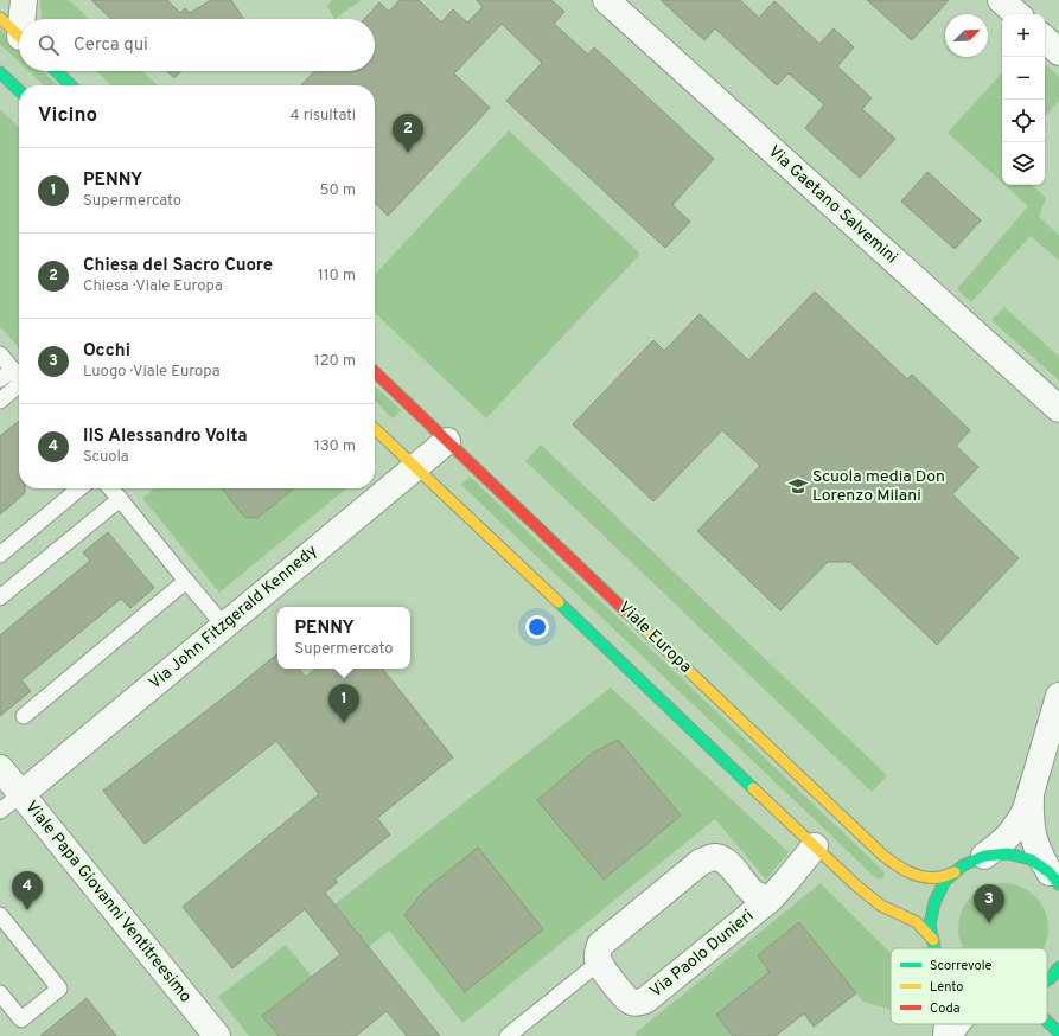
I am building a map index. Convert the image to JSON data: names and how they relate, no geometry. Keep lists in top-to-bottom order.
{
  "streets": {
    "street": [
      "Via Gaetano Salvemini",
      "Via John Fitzgerald Kennedy",
      "Viale Europa",
      "Viale Papa Giovanni Ventitreesimo",
      "Via Paolo Dunieri"
    ]
  },
  "crossings": [
    ["Via John Fitzgerald Kennedy", "Viale Europa"],
    ["Via John Fitzgerald Kennedy", "Viale Papa Giovanni Ventitreesimo"]
  ],
  "places": {
    "school or university": ["Scuola media Don Lorenzo Milani"]
  },
  "legend": ["Scorrevole", "Lento", "Coda"],
  "north": "top right",
  "page": {
    "map_buttons": ["+", "−"],
    "search": "Cerca qui",
    "heading": ["Vicino", "4 risultati"],
    "pins": [
      "2",
      "1",
      "4",
      "3"
    ],
    "list": [
      {
        "mark": "1",
        "name": "PENNY",
        "note": "Supermercato",
        "value": "50 m"
      },
      {
        "mark": "2",
        "name": "Chiesa del Sacro Cuore",
        "note": "Chiesa · Viale Europa",
        "value": "110 m"
      },
      {
        "mark": "3",
        "name": "Occhi",
        "note": "Luogo · Viale Europa",
        "value": "120 m"
      },
      {
        "mark": "4",
        "name": "IIS Alessandro Volta",
        "note": "Scuola",
        "value": "130 m"
      }
    ],
    "popup": ["PENNY", "Supermercato"]
  }
}
